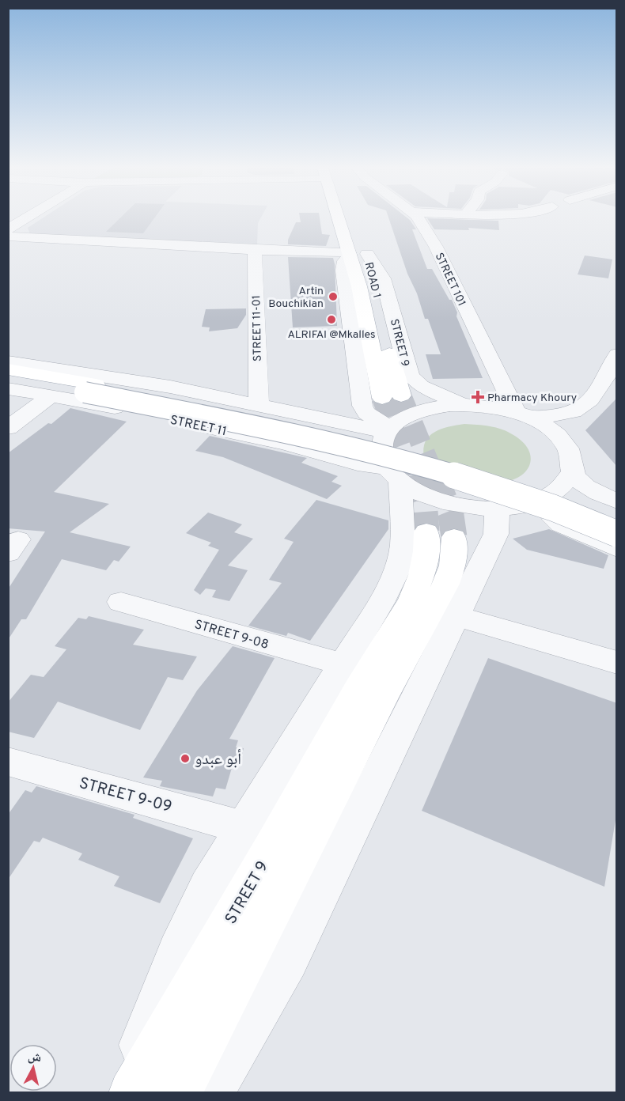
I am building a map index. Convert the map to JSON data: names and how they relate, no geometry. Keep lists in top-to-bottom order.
{
  "streets": {
    "main road": ["ROAD 1", "STREET 9"],
    "street": [
      "STREET 101",
      "STREET 11-01",
      "STREET 11",
      "STREET 9-08",
      "STREET 9-09"
    ]
  },
  "crossings": [
    ["ROAD 1", "STREET 9"],
    ["STREET 9", "STREET 9-08"]
  ],
  "places": {
    "other": ["Artin Bouchikian", "ALRIFAI @Mkalles", "أبو عبدو"],
    "health": ["Pharmacy Khoury"]
  },
  "north": "top"
}
